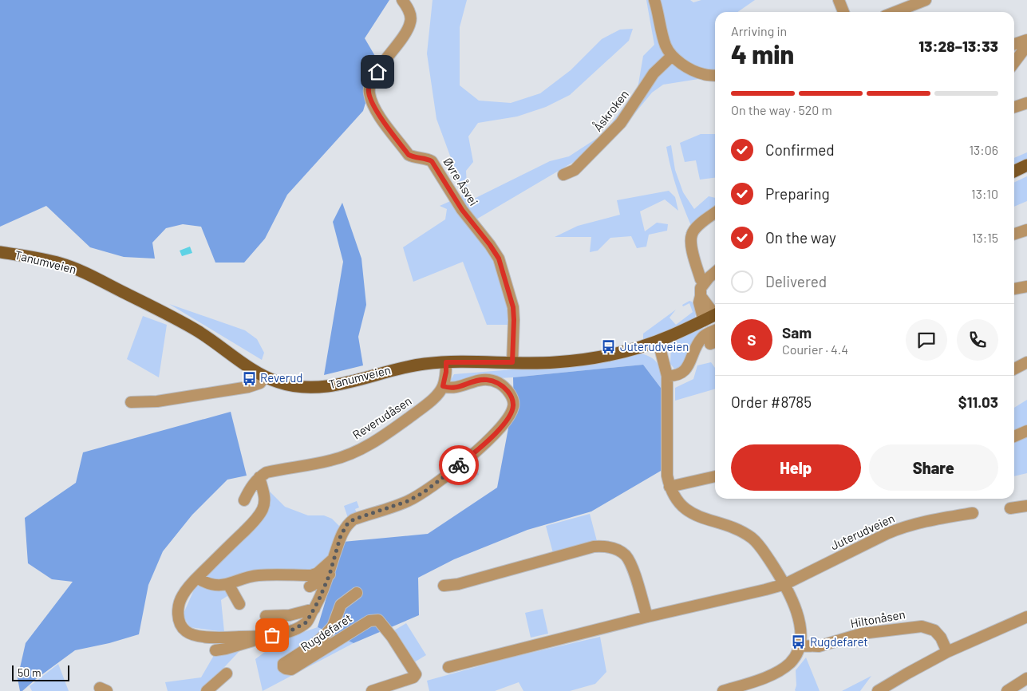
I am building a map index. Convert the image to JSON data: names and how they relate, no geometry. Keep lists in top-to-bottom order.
{
  "streets": {
    "main road": ["Tanumveien"],
    "street": [
      "Åskroken",
      "Øvre Åsvei",
      "Reverudåsen",
      "Juterudveien",
      "Hiltonåsen",
      "Rugdefaret"
    ]
  },
  "crossings": [
    ["Øvre Åsvei", "Tanumveien"]
  ],
  "places": {
    "bus stop": ["Juterudveien", "Reverud", "Rugdefaret"]
  },
  "scale_bar": "50 m",
  "page": {
    "heading": ["4 min", "Arriving in", "13:28–13:33"],
    "panel": [
      "Sam",
      "Courier · 4.4",
      "Order #8785",
      "$11.03"
    ],
    "bar": "On the way · 520 m",
    "list": [
      ["Confirmed", "13:06"],
      ["Preparing", "13:10"],
      ["On the way", "13:15"],
      "Delivered"
    ],
    "round": "S",
    "buttons": ["Help", "Share"],
    "scale": "50 m"
  }
}
